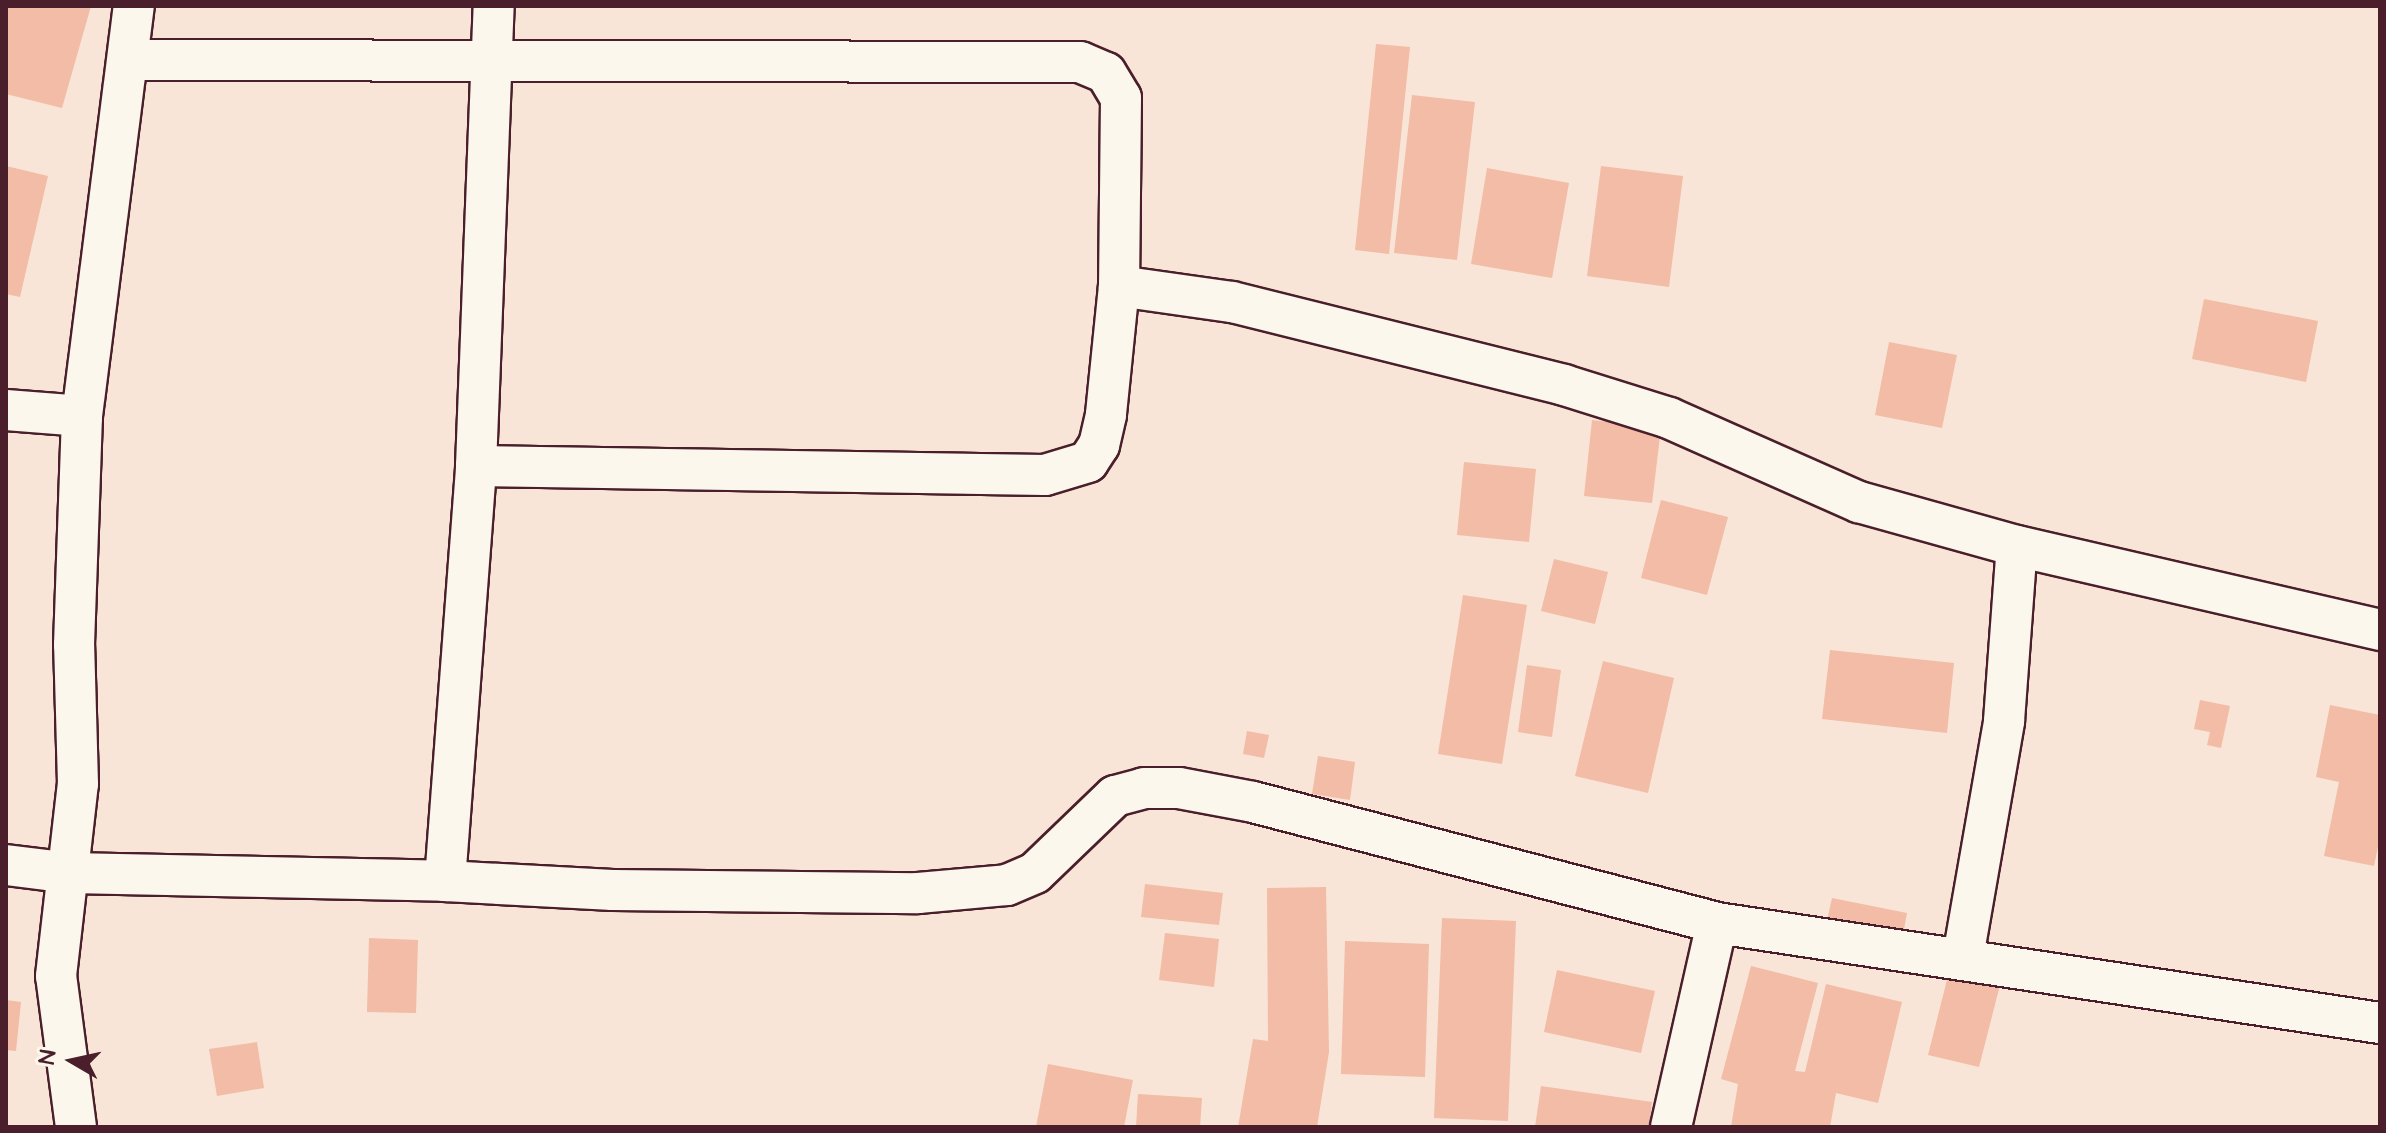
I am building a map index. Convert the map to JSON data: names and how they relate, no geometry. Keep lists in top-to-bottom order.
{
  "north": "left"
}
